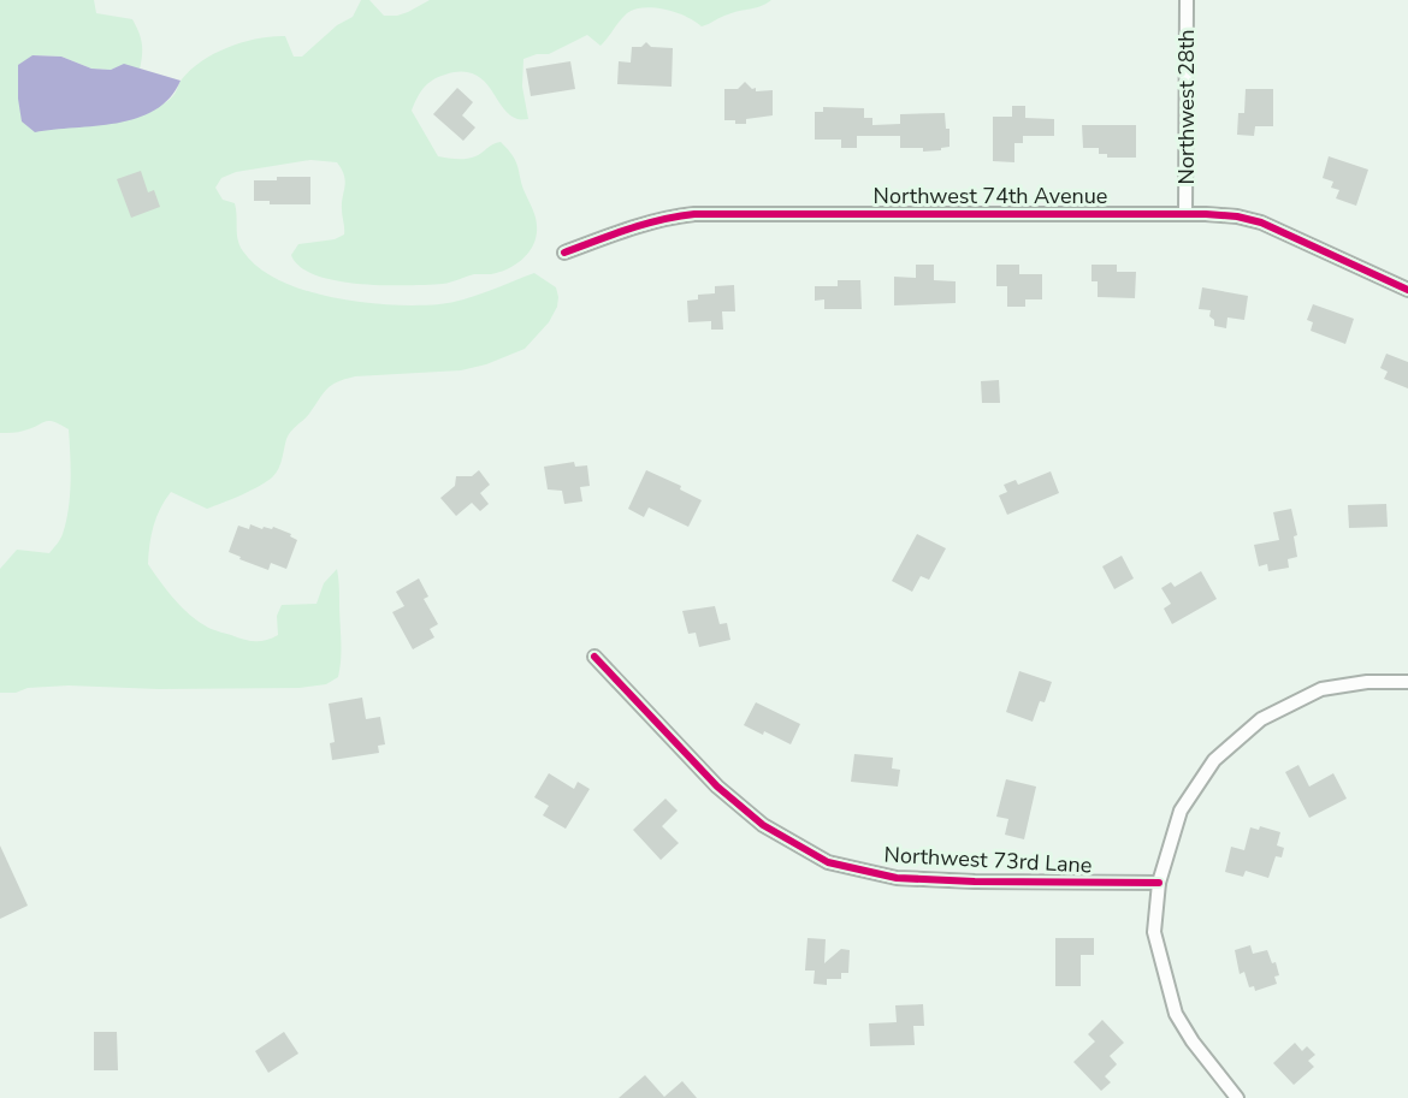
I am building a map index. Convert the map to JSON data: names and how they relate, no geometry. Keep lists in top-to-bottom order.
{
  "streets": {
    "street": ["Northwest 28th", "Northwest 74th Avenue", "Northwest 73rd Lane"]
  },
  "crossings": [
    ["Northwest 28th", "Northwest 74th Avenue"]
  ]
}
